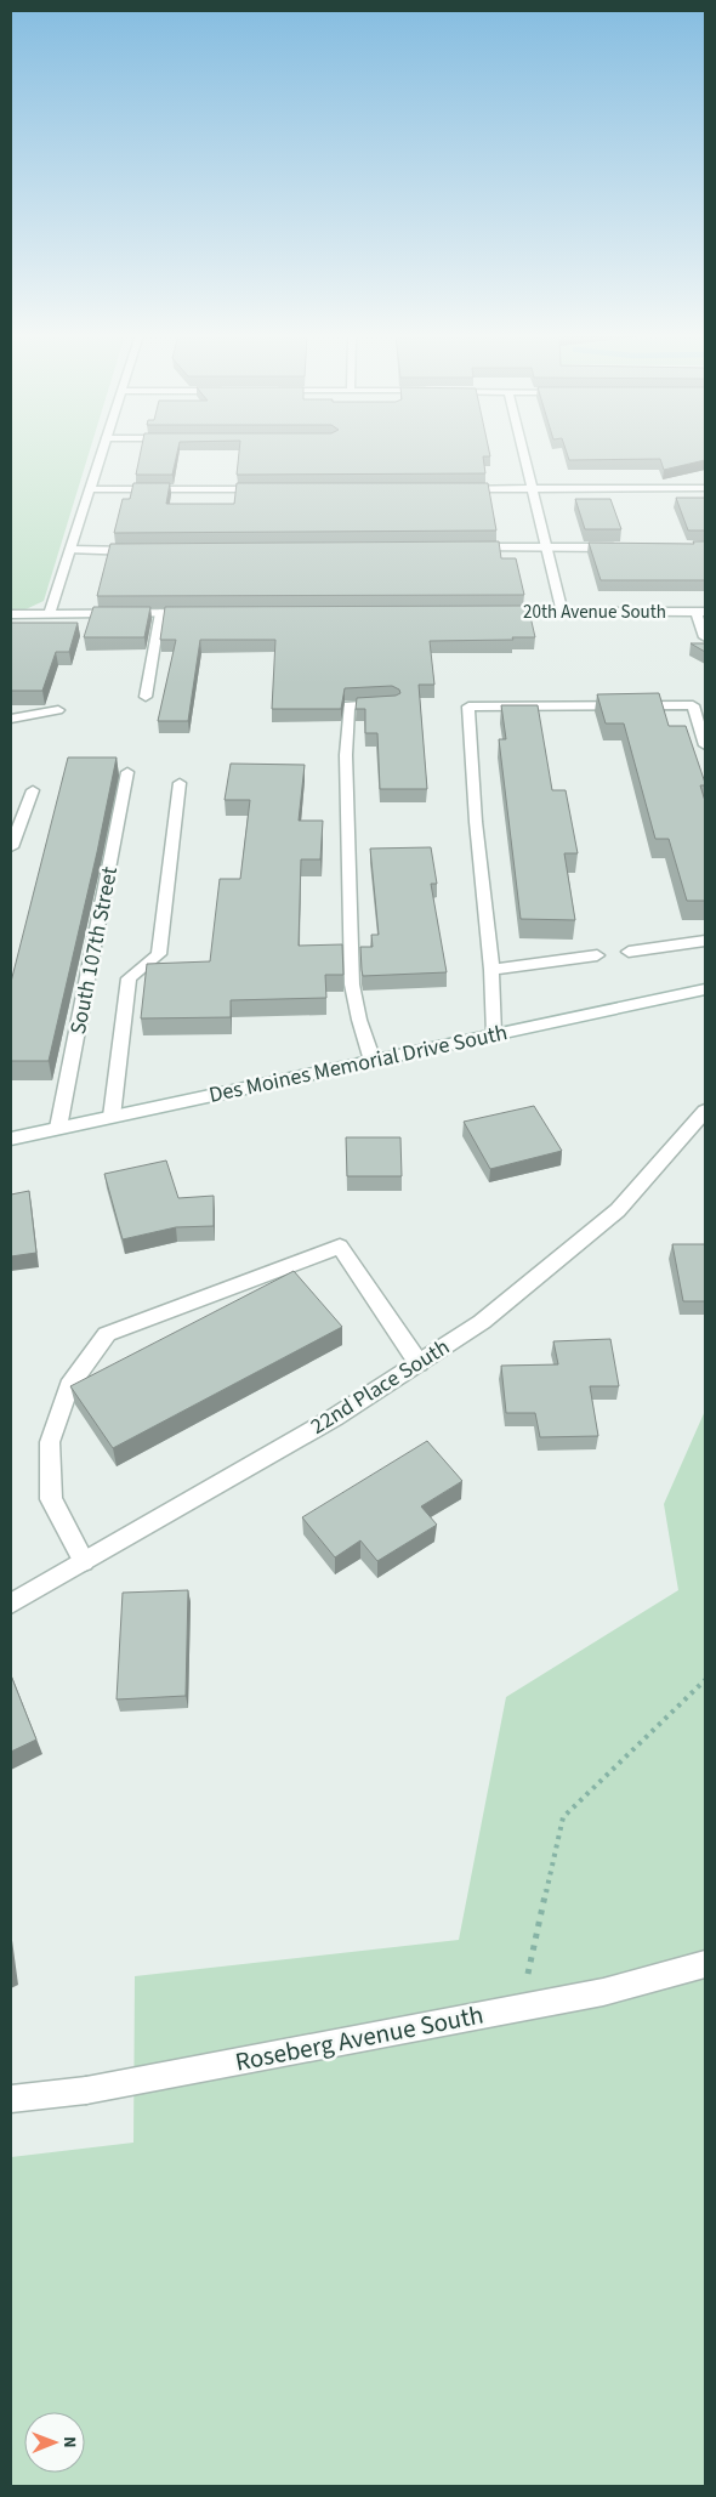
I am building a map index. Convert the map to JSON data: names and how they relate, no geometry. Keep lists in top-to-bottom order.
{
  "streets": {
    "street": [
      "20th Avenue South",
      "South 107th Street",
      "Des Moines Memorial Drive South",
      "22nd Place South",
      "Roseberg Avenue South"
    ]
  },
  "crossings": [
    ["South 107th Street", "Des Moines Memorial Drive South"]
  ],
  "north": "right"
}
